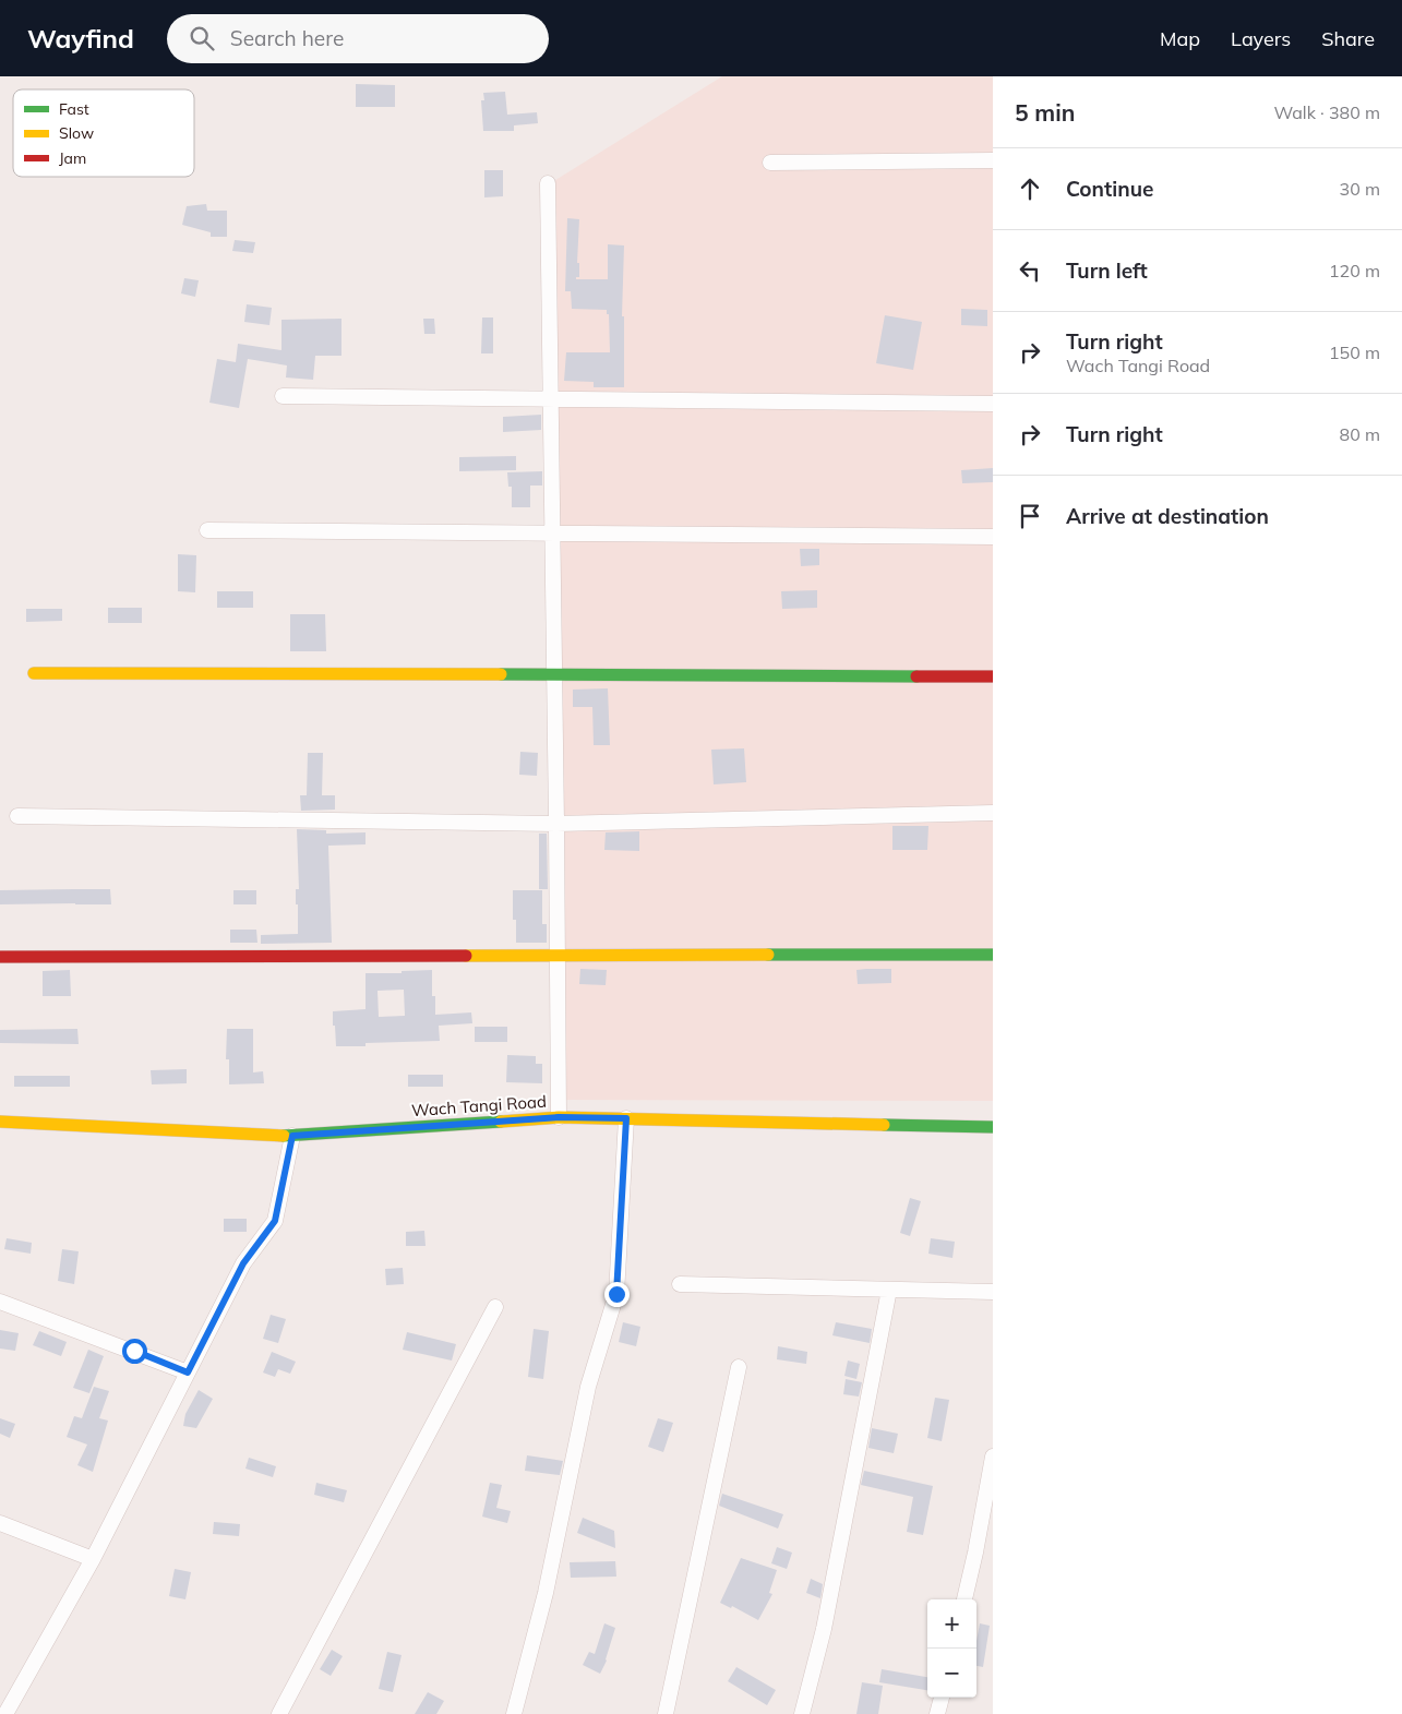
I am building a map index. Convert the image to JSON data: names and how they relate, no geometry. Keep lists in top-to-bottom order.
{
  "streets": {
    "street": ["Wach Tangi Road"]
  },
  "legend": ["Fast", "Slow", "Jam"],
  "page": {
    "header": "Wayfind",
    "search": "Search here",
    "nav": ["Map", "Layers", "Share"],
    "heading": ["5 min", "Walk · 380 m"],
    "list": [
      ["Continue", "30 m"],
      ["Turn left", "120 m"],
      ["Turn right", "Wach Tangi Road", "150 m"],
      ["Turn right", "80 m"],
      "Arrive at destination"
    ],
    "map_buttons": ["+", "−"]
  }
}
